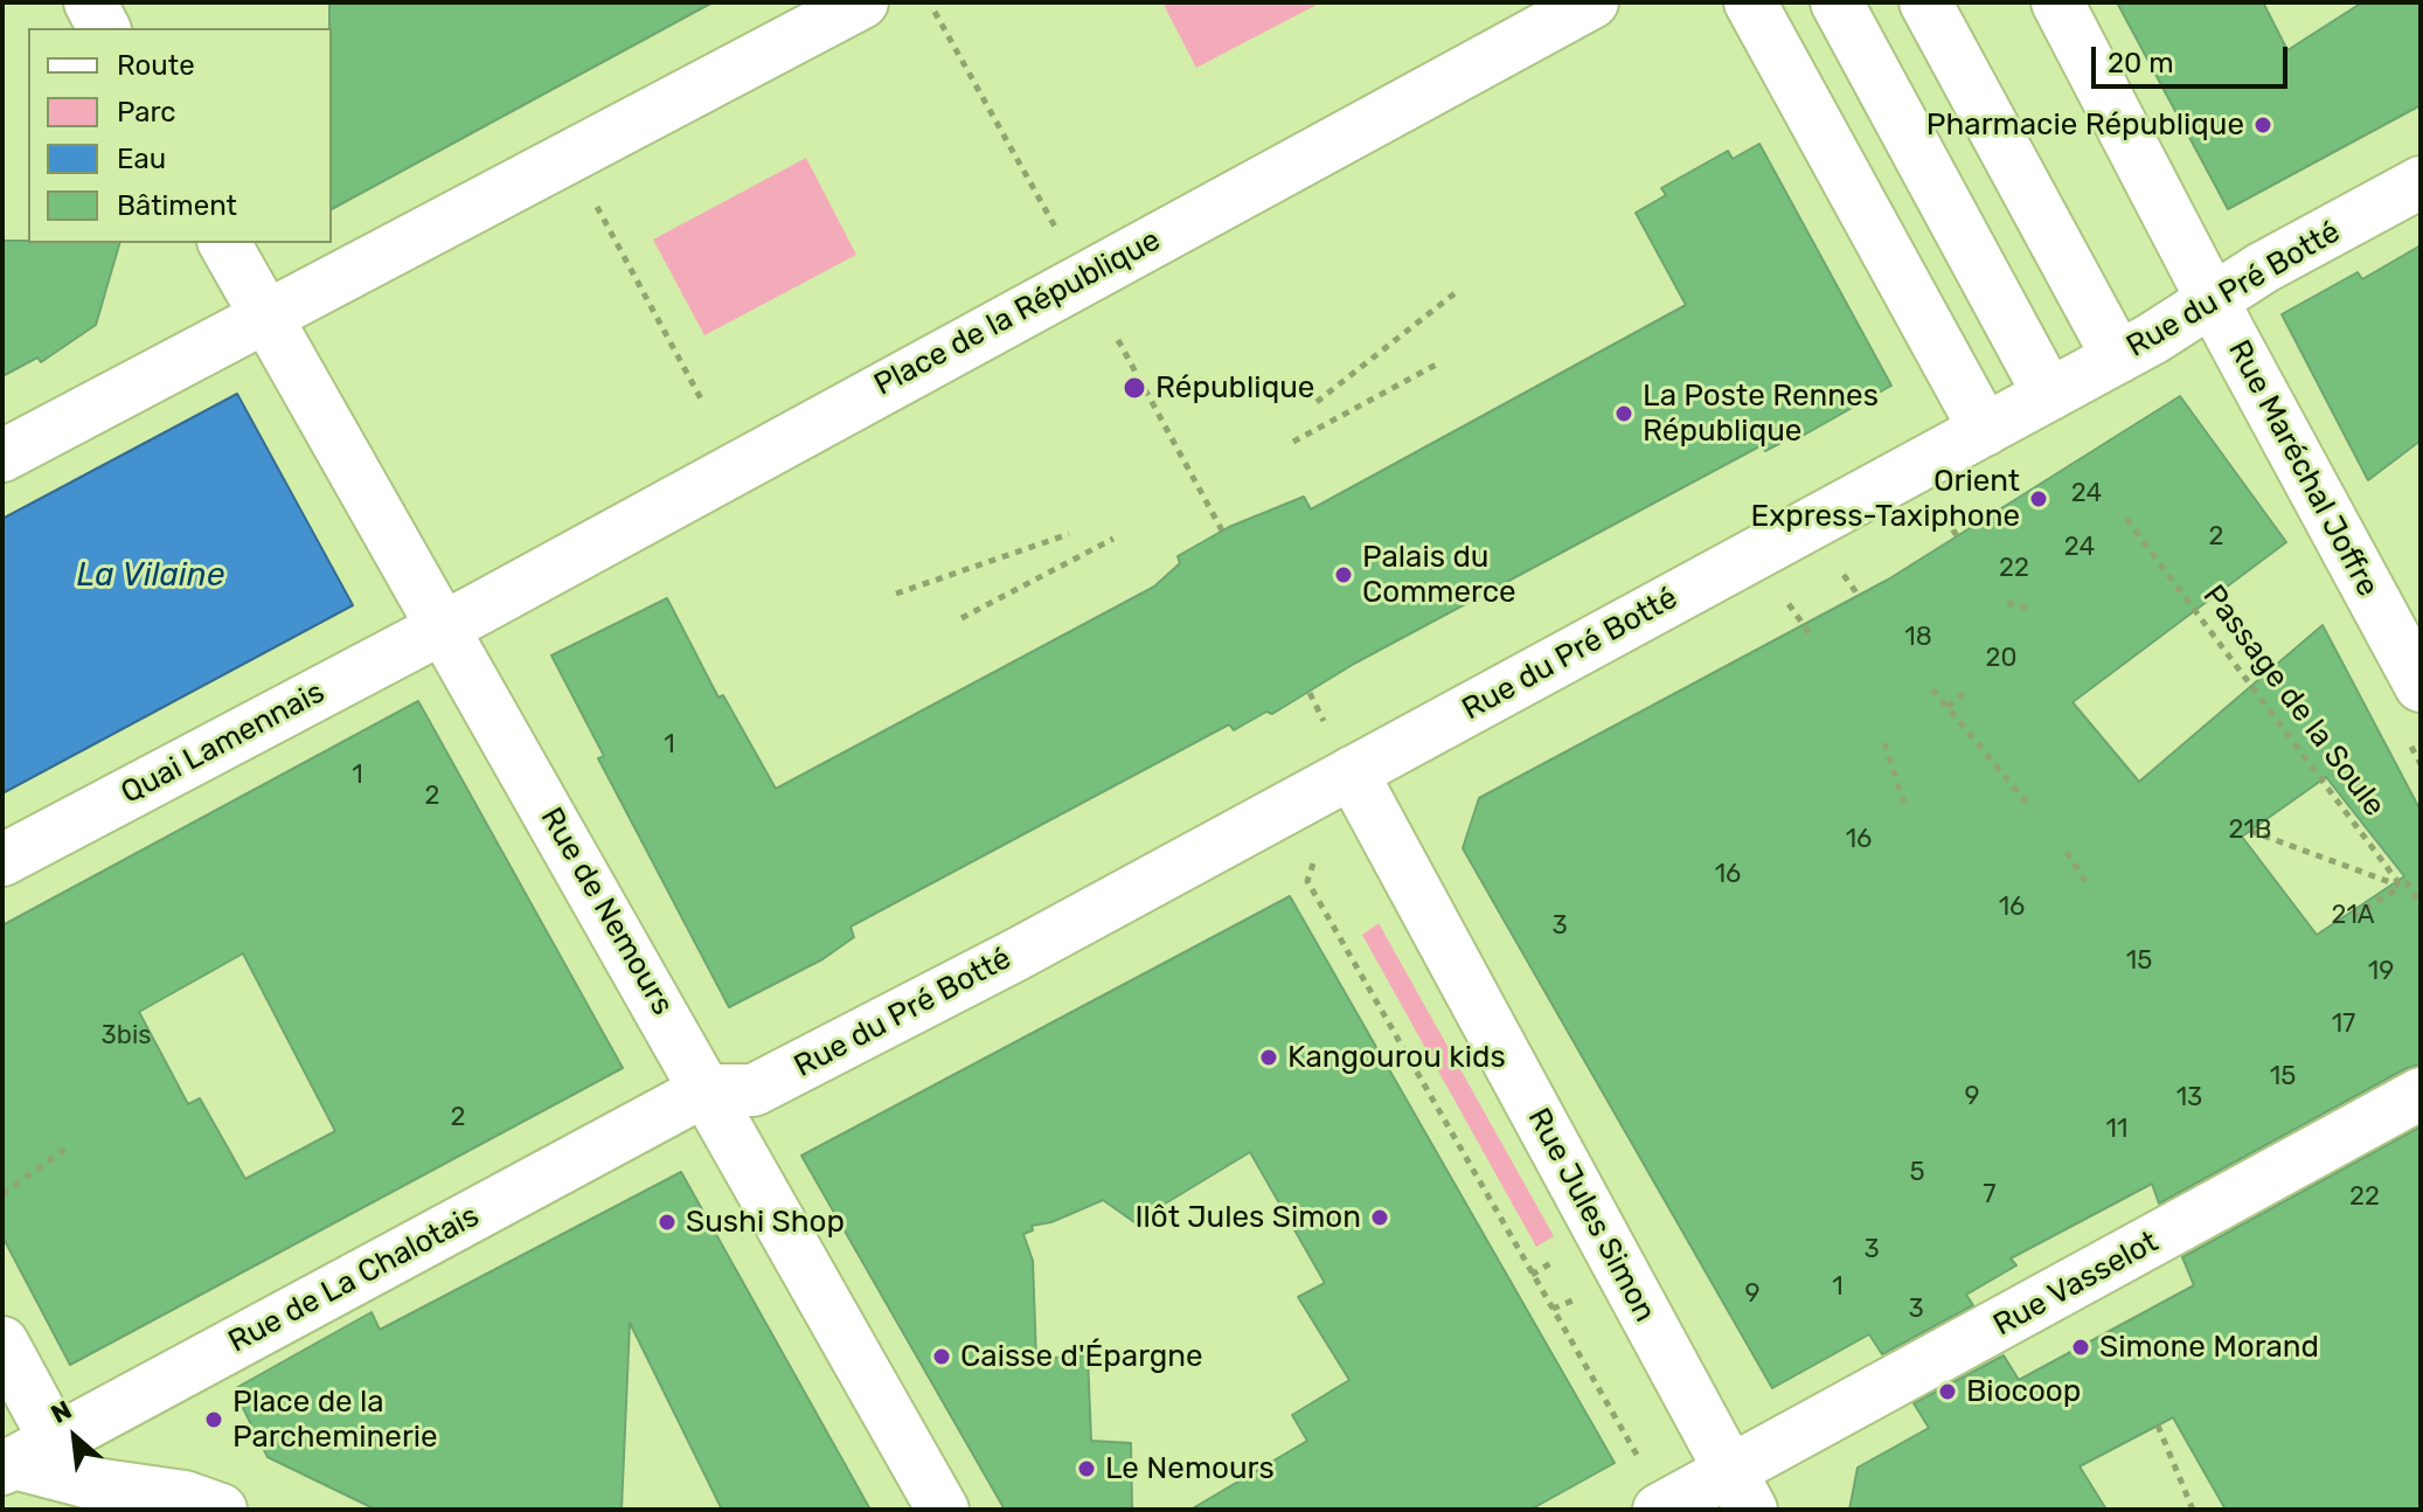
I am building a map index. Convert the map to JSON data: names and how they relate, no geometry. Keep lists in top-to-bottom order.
{
  "streets": {
    "street": [
      "Rue du Pré Botté",
      "Place de la République",
      "Rue Maréchal Joffre",
      "Quai Lamennais",
      "Rue de Nemours",
      "Rue Jules Simon",
      "Rue de La Chalotais",
      "Rue Vasselot"
    ],
    "path": ["Passage de la Soule"]
  },
  "crossings": [
    ["Rue du Pré Botté", "Rue Maréchal Joffre"],
    ["Rue du Pré Botté", "Rue de Nemours"],
    ["Rue du Pré Botté", "Rue Jules Simon"],
    ["Rue du Pré Botté", "Rue de La Chalotais"],
    ["Place de la République", "Quai Lamennais"],
    ["Place de la République", "Rue de Nemours"],
    ["Quai Lamennais", "Rue de Nemours"],
    ["Rue de Nemours", "Rue de La Chalotais"],
    ["Rue Jules Simon", "Rue Vasselot"]
  ],
  "water": ["La Vilaine"],
  "places": [
    "Pharmacie République",
    "République",
    "La Poste Rennes République",
    "Orient Express-Taxiphone",
    "Palais du Commerce",
    "Kangourou kids",
    "Ilôt Jules Simon",
    "Sushi Shop",
    "Simone Morand",
    "Caisse d'Épargne",
    "Biocoop",
    "Place de la Parcheminerie",
    "Le Nemours"
  ],
  "house_numbers": [
    "24",
    "2",
    "24",
    "22",
    "18",
    "20",
    "1",
    "1",
    "2",
    "21B",
    "16",
    "16",
    "16",
    "21A",
    "3",
    "15",
    "19",
    "17",
    "3bis",
    "15",
    "9",
    "13",
    "2",
    "11",
    "5",
    "7",
    "22",
    "3",
    "1",
    "9",
    "3"
  ],
  "legend": [
    "Route",
    "Parc",
    "Eau",
    "Bâtiment"
  ],
  "scale_bar": "20 m",
  "north": "top left"
}
